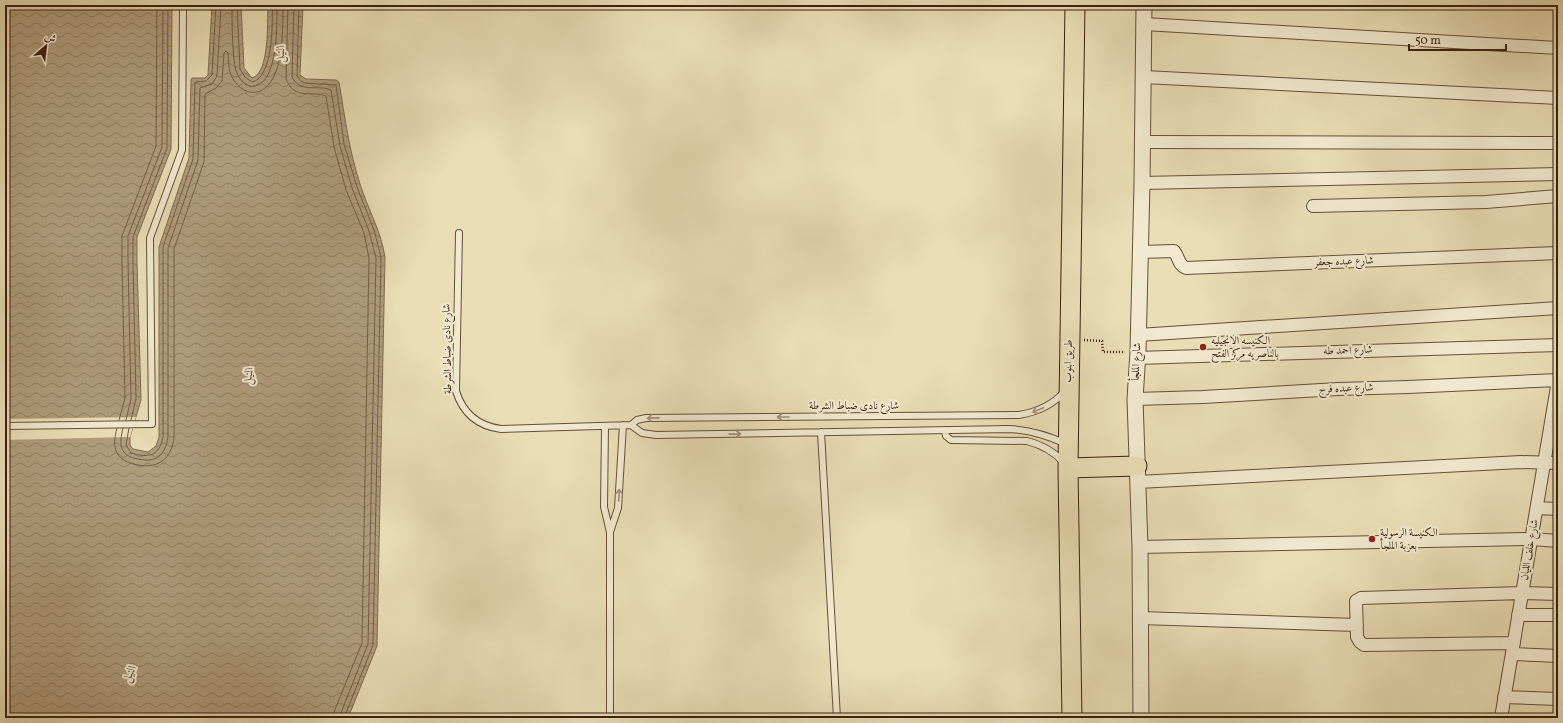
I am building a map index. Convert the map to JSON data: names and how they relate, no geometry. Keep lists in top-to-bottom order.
{
  "streets": {
    "main road": ["طريق ابنوب"],
    "street": [
      "شارع عبده جعفر",
      "شارع احمد طه",
      "شارع الملجأ",
      "شارع عبده فرج",
      "شارع خلف الليان"
    ],
    "lane": ["شارع نادى ضباط الشرطة"]
  },
  "crossings": [
    ["شارع عبده جعفر", "شارع الملجأ"],
    ["شارع نادى ضباط الشرطة", "طريق ابنوب"],
    ["شارع احمد طه", "شارع الملجأ"],
    ["شارع الملجأ", "شارع عبده فرج"],
    ["شارع عبده فرج", "شارع خلف الليان"]
  ],
  "water": ["النيل"],
  "places": ["الكنيسه الانجيليه بالناصريه مركز الفتح", "الكنيسة الرسولية بعزبة الملجأ"],
  "scale_bar": "50 m",
  "north": "top right"
}
